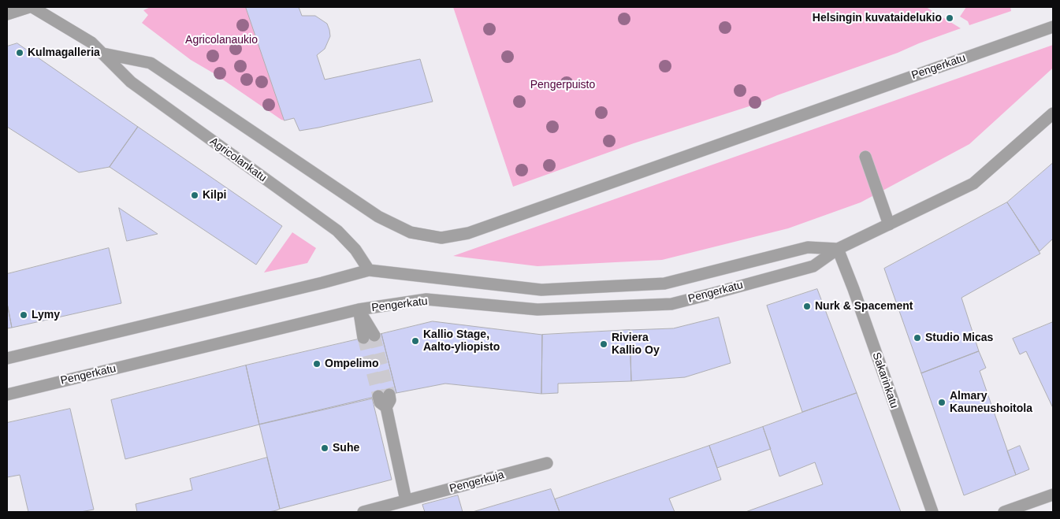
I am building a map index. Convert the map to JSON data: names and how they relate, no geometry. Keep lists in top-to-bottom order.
{
  "streets": {
    "street": [
      "Pengerkatu",
      "Agricolankatu",
      "Sakarinkatu",
      "Pengerkuja"
    ]
  },
  "crossings": [
    ["Pengerkatu", "Agricolankatu"],
    ["Pengerkatu", "Sakarinkatu"]
  ],
  "parks": ["Agricolanaukio", "Pengerpuisto"],
  "places": [
    "Helsingin kuvataidelukio",
    "Kulmagalleria",
    "Kilpi",
    "Nurk & Spacement",
    "Lymy",
    "Studio Micas",
    "Kallio Stage, Aalto-yliopisto",
    "Riviera Kallio Oy",
    "Ompelimo",
    "Almary Kauneushoitola",
    "Suhe"
  ]
}
